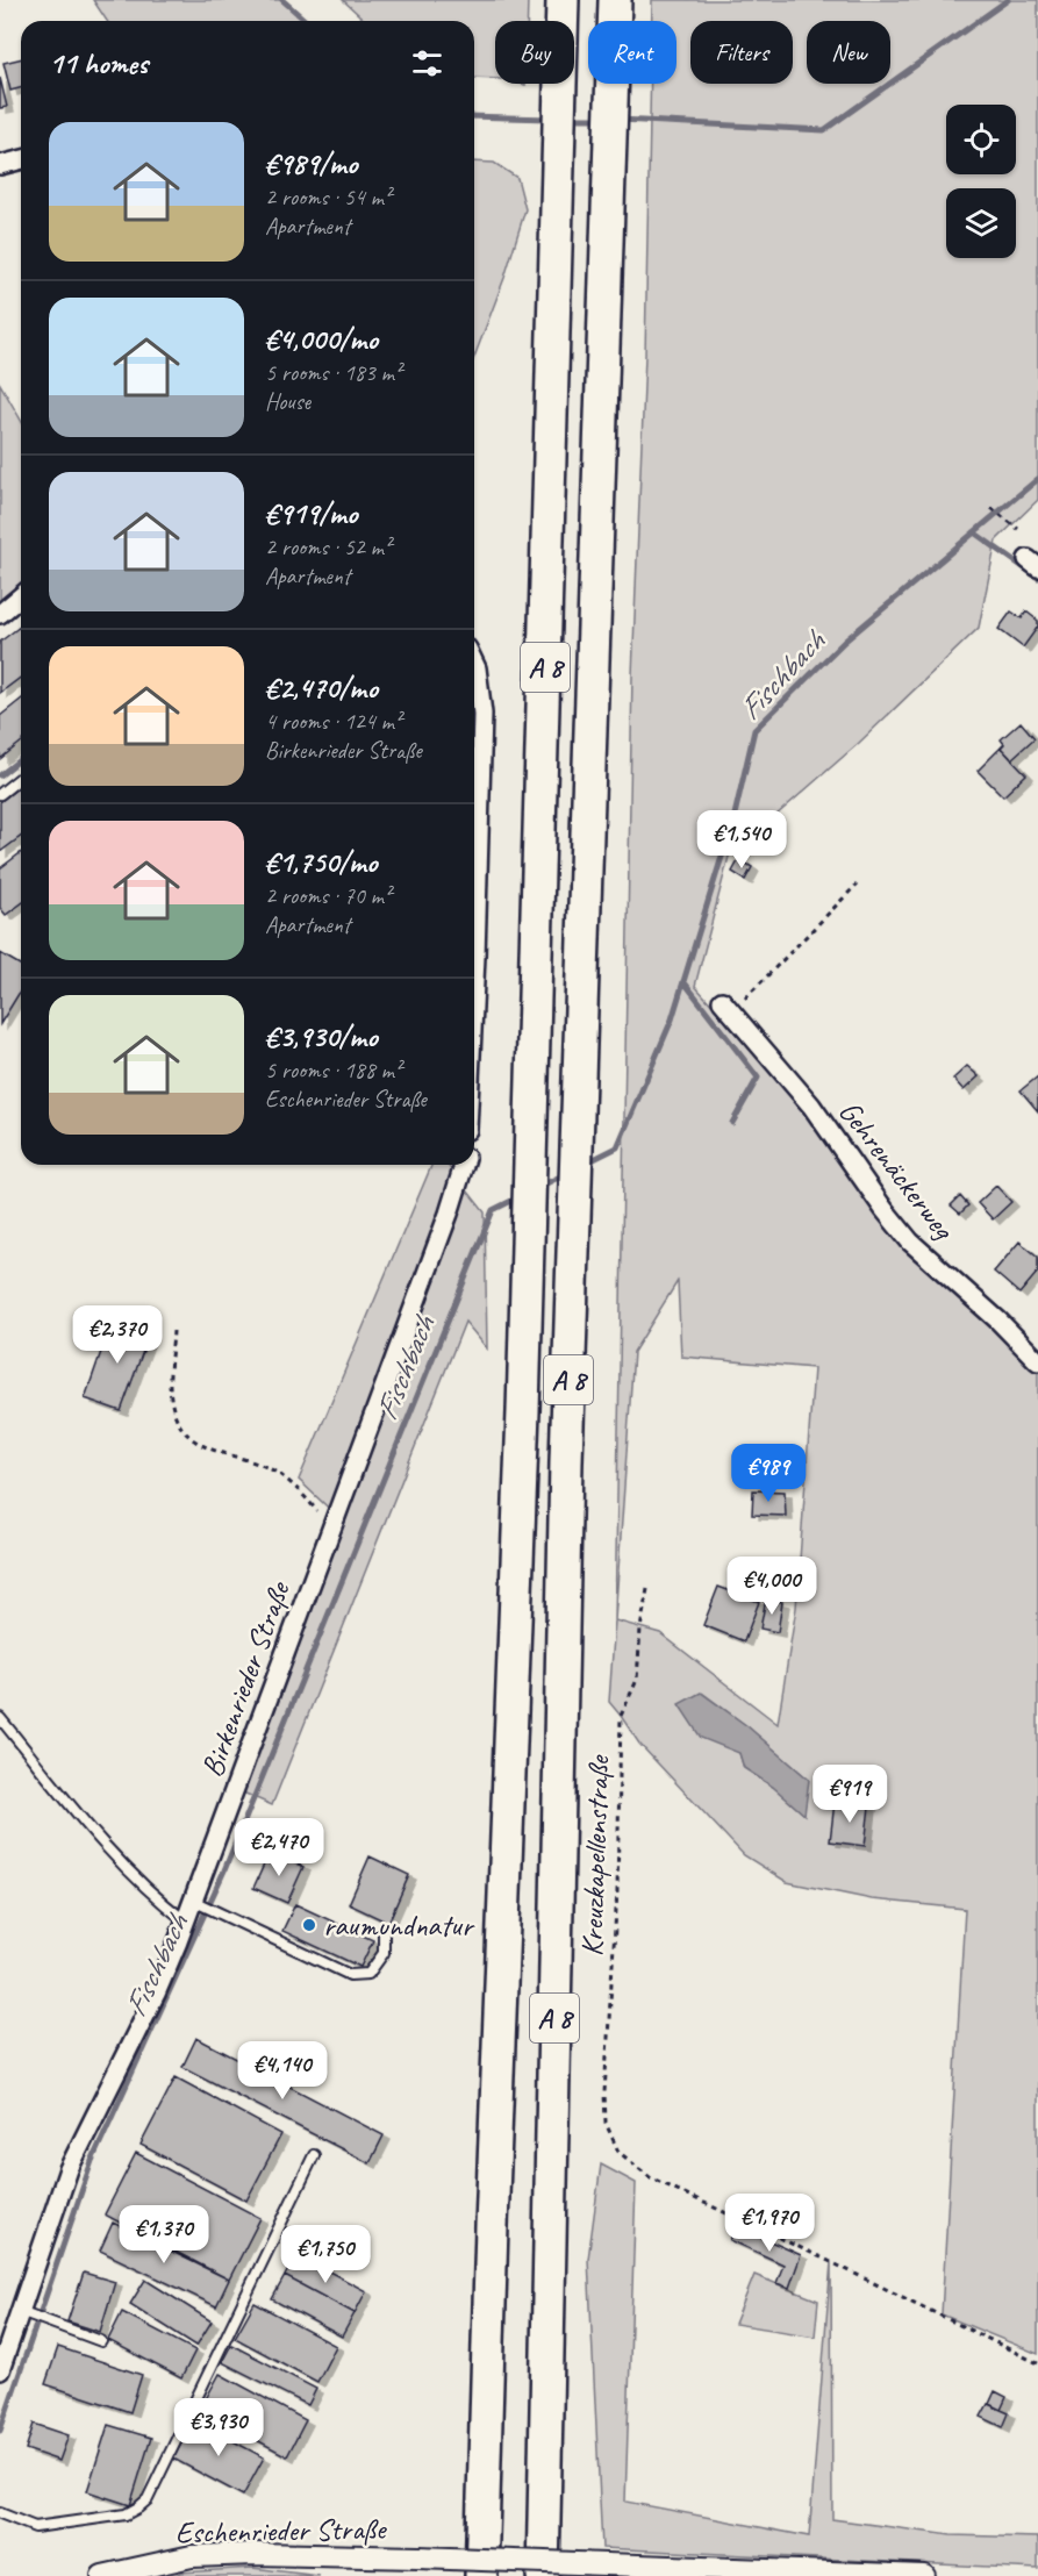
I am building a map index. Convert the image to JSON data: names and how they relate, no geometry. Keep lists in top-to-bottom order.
{
  "streets": {
    "highway": ["A 8"],
    "street": ["Gehrenäckerweg", "Birkenrieder Straße", "Eschenrieder Straße"],
    "path": ["Kreuzkapellenstraße"]
  },
  "water": ["Fischbach"],
  "places": ["raumundnatur"],
  "page": {
    "chip": [
      "Buy",
      "Rent",
      "Filters",
      "New"
    ],
    "heading": "11 homes",
    "list": [
      {
        "name": "€989/mo",
        "note": "2 rooms · 54 m² · Apartment"
      },
      {
        "name": "€4,000/mo",
        "note": "5 rooms · 183 m² · House"
      },
      {
        "name": "€919/mo",
        "note": "2 rooms · 52 m² · Apartment"
      },
      {
        "name": "€2,470/mo",
        "note": "4 rooms · 124 m² · Birkenrieder Straße"
      },
      {
        "name": "€1,750/mo",
        "note": "2 rooms · 70 m² · Apartment"
      },
      {
        "name": "€3,930/mo",
        "note": "5 rooms · 188 m² · Eschenrieder Straße"
      }
    ],
    "price": [
      "€1,540",
      "€2,370",
      "€989",
      "€4,000",
      "€919",
      "€2,470",
      "€4,140",
      "€1,970",
      "€1,370",
      "€1,750",
      "€3,930"
    ]
  }
}
